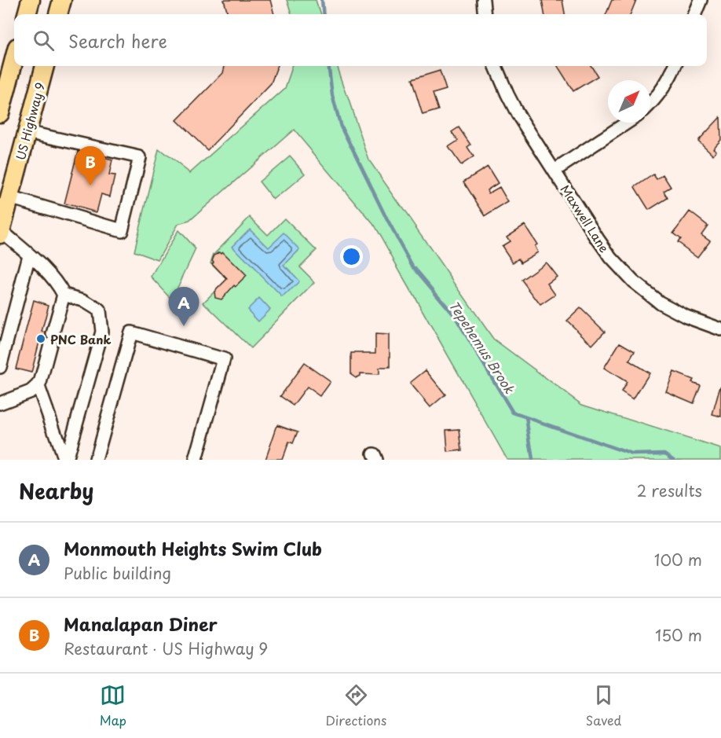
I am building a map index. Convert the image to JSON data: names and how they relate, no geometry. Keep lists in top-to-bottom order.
{
  "streets": {
    "highway": ["US Highway 9"],
    "street": ["Maxwell Lane"]
  },
  "water": ["Tepehemus Brook"],
  "places": ["PNC Bank"],
  "north": "top right",
  "page": {
    "search": "Search here",
    "pins": ["B", "A"],
    "heading": ["Nearby", "2 results"],
    "list": [
      {
        "mark": "A",
        "name": "Monmouth Heights Swim Club",
        "note": "Public building",
        "value": "100 m"
      },
      {
        "mark": "B",
        "name": "Manalapan Diner",
        "note": "Restaurant · US Highway 9",
        "value": "150 m"
      }
    ],
    "nav": ["Map", "Directions", "Saved"]
  }
}
